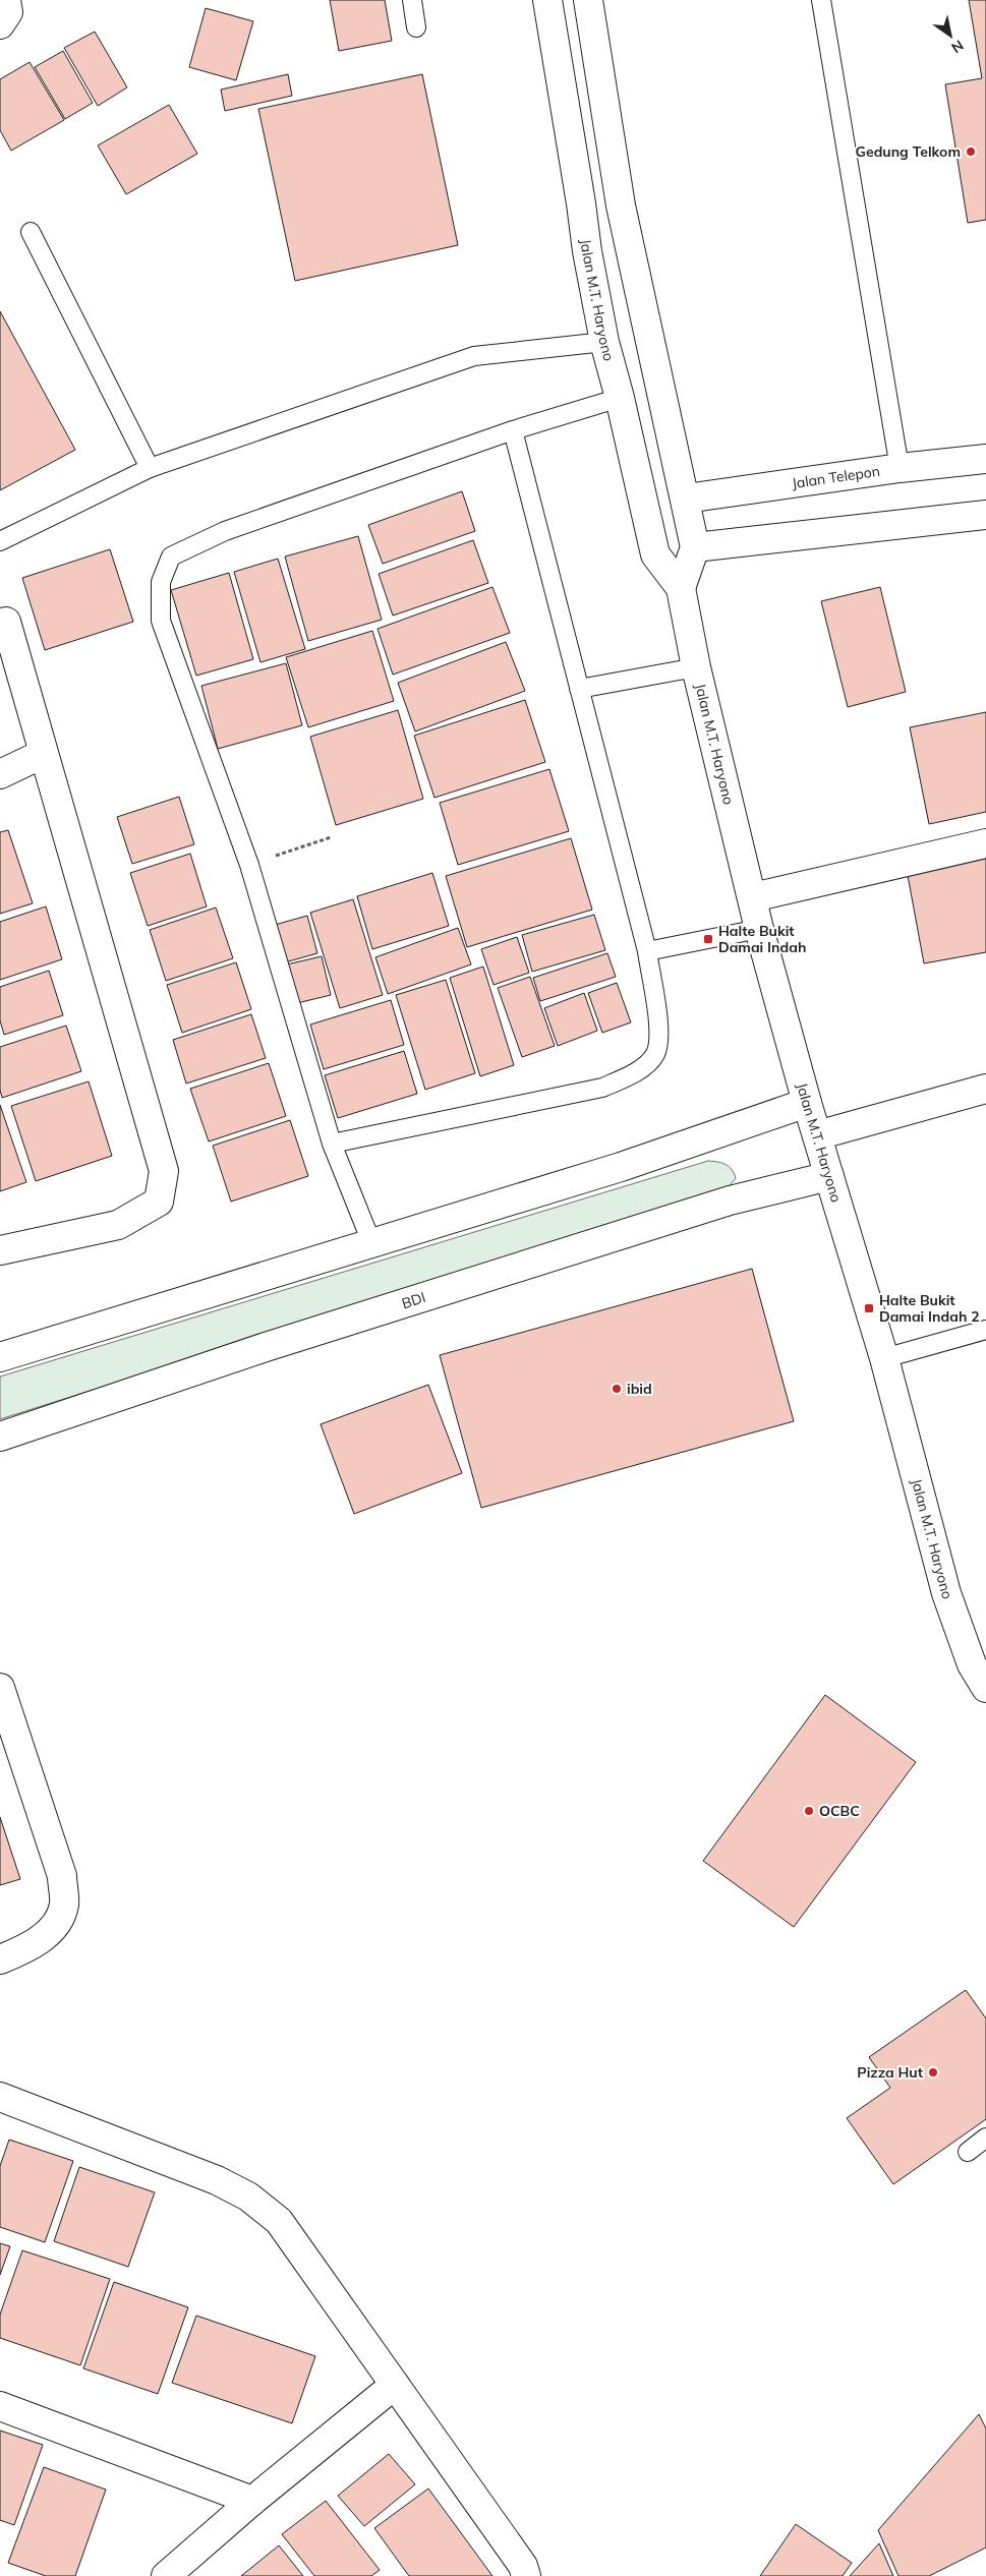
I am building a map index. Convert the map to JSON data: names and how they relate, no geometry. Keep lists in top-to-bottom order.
{
  "streets": {
    "street": ["Jalan M.T. Haryono", "Jalan Telepon", "BDI"]
  },
  "crossings": [
    ["Jalan M.T. Haryono", "Jalan Telepon"],
    ["Jalan M.T. Haryono", "BDI"]
  ],
  "places": {
    "other": [
      "Gedung Telkom",
      "ibid",
      "OCBC",
      "Pizza Hut"
    ],
    "transit": ["Halte Bukit Damai Indah", "Halte Bukit Damai Indah 2"]
  },
  "north": "bottom right"
}
